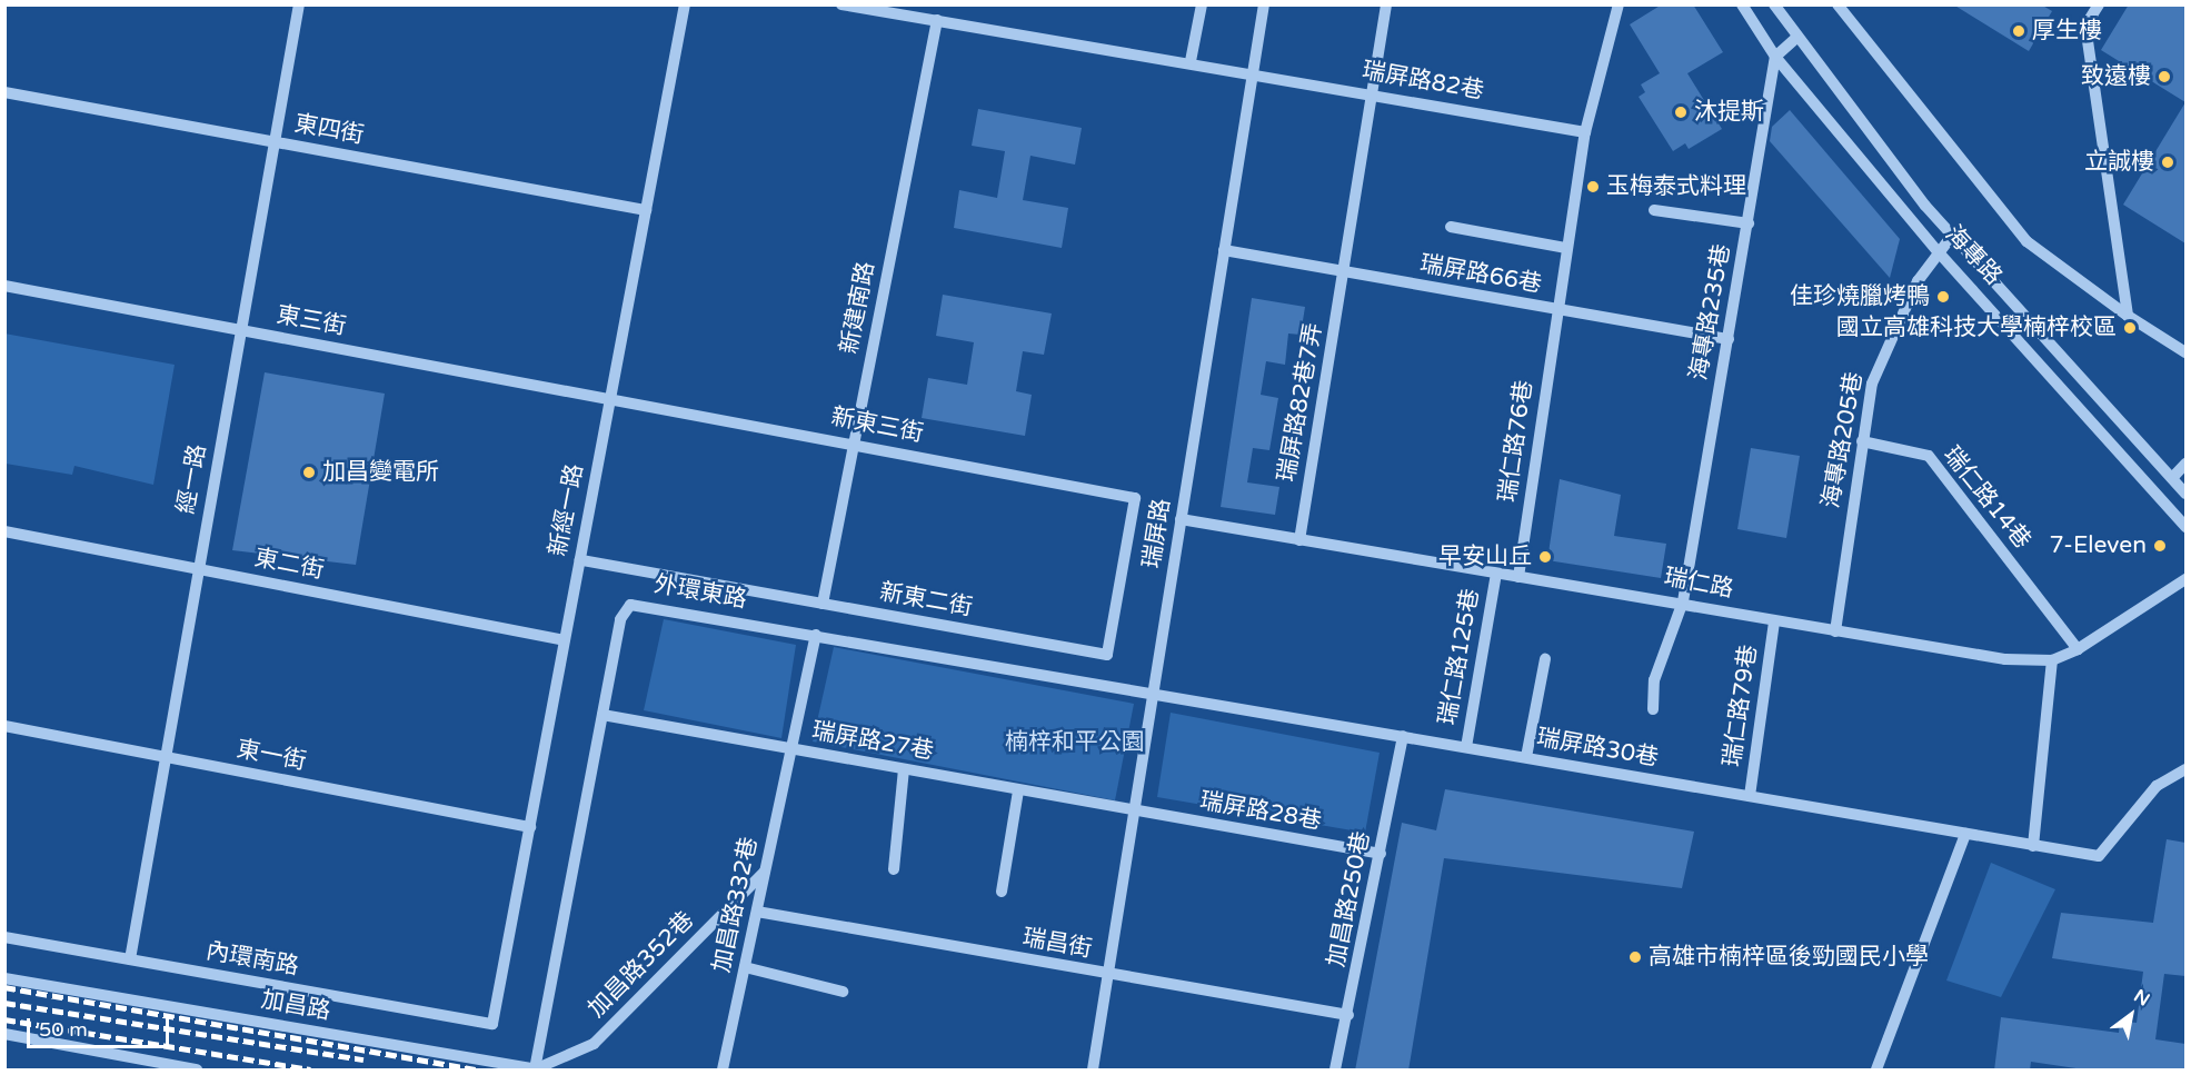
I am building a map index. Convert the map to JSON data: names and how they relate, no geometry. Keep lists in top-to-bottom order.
{
  "streets": {
    "street": [
      "瑞屏路82巷",
      "東四街",
      "海專路",
      "瑞屏路66巷",
      "新建南路",
      "海專路235巷",
      "東三街",
      "瑞屏路82巷7弄",
      "新東三街",
      "海專路205巷",
      "瑞仁路76巷",
      "經一路",
      "瑞仁路14巷",
      "新經一路",
      "瑞屏路",
      "東二街",
      "瑞仁路",
      "外環東路",
      "新東二街",
      "瑞仁路125巷",
      "瑞仁路79巷",
      "瑞屏路27巷",
      "瑞屏路30巷",
      "東一街",
      "瑞屏路28巷",
      "加昌路250巷",
      "加昌路332巷",
      "瑞昌街",
      "內環南路",
      "加昌路352巷",
      "加昌路"
    ]
  },
  "crossings": [
    ["瑞屏路82巷", "新建南路"],
    ["瑞屏路82巷", "瑞屏路82巷7弄"],
    ["瑞屏路82巷", "瑞屏路"],
    ["東四街", "經一路"],
    ["東四街", "新經一路"],
    ["海專路", "海專路235巷"],
    ["海專路", "海專路205巷"],
    ["瑞屏路66巷", "海專路235巷"],
    ["瑞屏路66巷", "瑞屏路82巷7弄"],
    ["瑞屏路66巷", "瑞仁路76巷"],
    ["瑞屏路66巷", "瑞屏路"],
    ["新建南路", "新東三街"],
    ["新建南路", "新東二街"],
    ["海專路235巷", "瑞仁路"],
    ["東三街", "新東三街"],
    ["東三街", "經一路"],
    ["東三街", "新經一路"],
    ["瑞屏路82巷7弄", "瑞仁路"],
    ["新東三街", "新經一路"],
    ["新東三街", "新東二街"],
    ["海專路205巷", "瑞仁路14巷"],
    ["海專路205巷", "瑞仁路"],
    ["瑞仁路76巷", "瑞仁路"],
    ["經一路", "東二街"],
    ["經一路", "東一街"],
    ["經一路", "內環南路"],
    ["瑞仁路14巷", "瑞仁路"],
    ["新經一路", "東二街"],
    ["新經一路", "新東二街"],
    ["新經一路", "東一街"],
    ["新經一路", "內環南路"],
    ["瑞屏路", "瑞仁路"],
    ["瑞屏路", "外環東路"],
    ["瑞屏路", "瑞屏路27巷"],
    ["瑞屏路", "瑞屏路30巷"],
    ["瑞屏路", "瑞屏路28巷"],
    ["瑞屏路", "瑞昌街"],
    ["瑞仁路", "瑞仁路125巷"],
    ["瑞仁路", "瑞仁路79巷"],
    ["外環東路", "瑞屏路27巷"],
    ["外環東路", "瑞屏路30巷"],
    ["外環東路", "加昌路352巷"],
    ["外環東路", "加昌路"],
    ["瑞仁路125巷", "瑞屏路30巷"],
    ["瑞仁路79巷", "瑞屏路30巷"],
    ["瑞屏路27巷", "瑞屏路28巷"],
    ["瑞屏路27巷", "加昌路332巷"],
    ["瑞屏路30巷", "加昌路250巷"],
    ["瑞屏路28巷", "加昌路250巷"],
    ["加昌路250巷", "瑞昌街"],
    ["加昌路332巷", "瑞昌街"],
    ["加昌路332巷", "加昌路352巷"],
    ["加昌路352巷", "加昌路"]
  ],
  "parks": ["楠梓和平公園"],
  "places": [
    "厚生樓",
    "致遠樓",
    "沐提斯",
    "立誠樓",
    "玉梅泰式料理",
    "佳珍燒臘烤鴨",
    "國立高雄科技大學楠梓校區",
    "加昌變電所",
    "7-Eleven",
    "早安山丘",
    "高雄市楠梓區後勁國民小學"
  ],
  "scale_bar": "50 m",
  "north": "top right"
}
